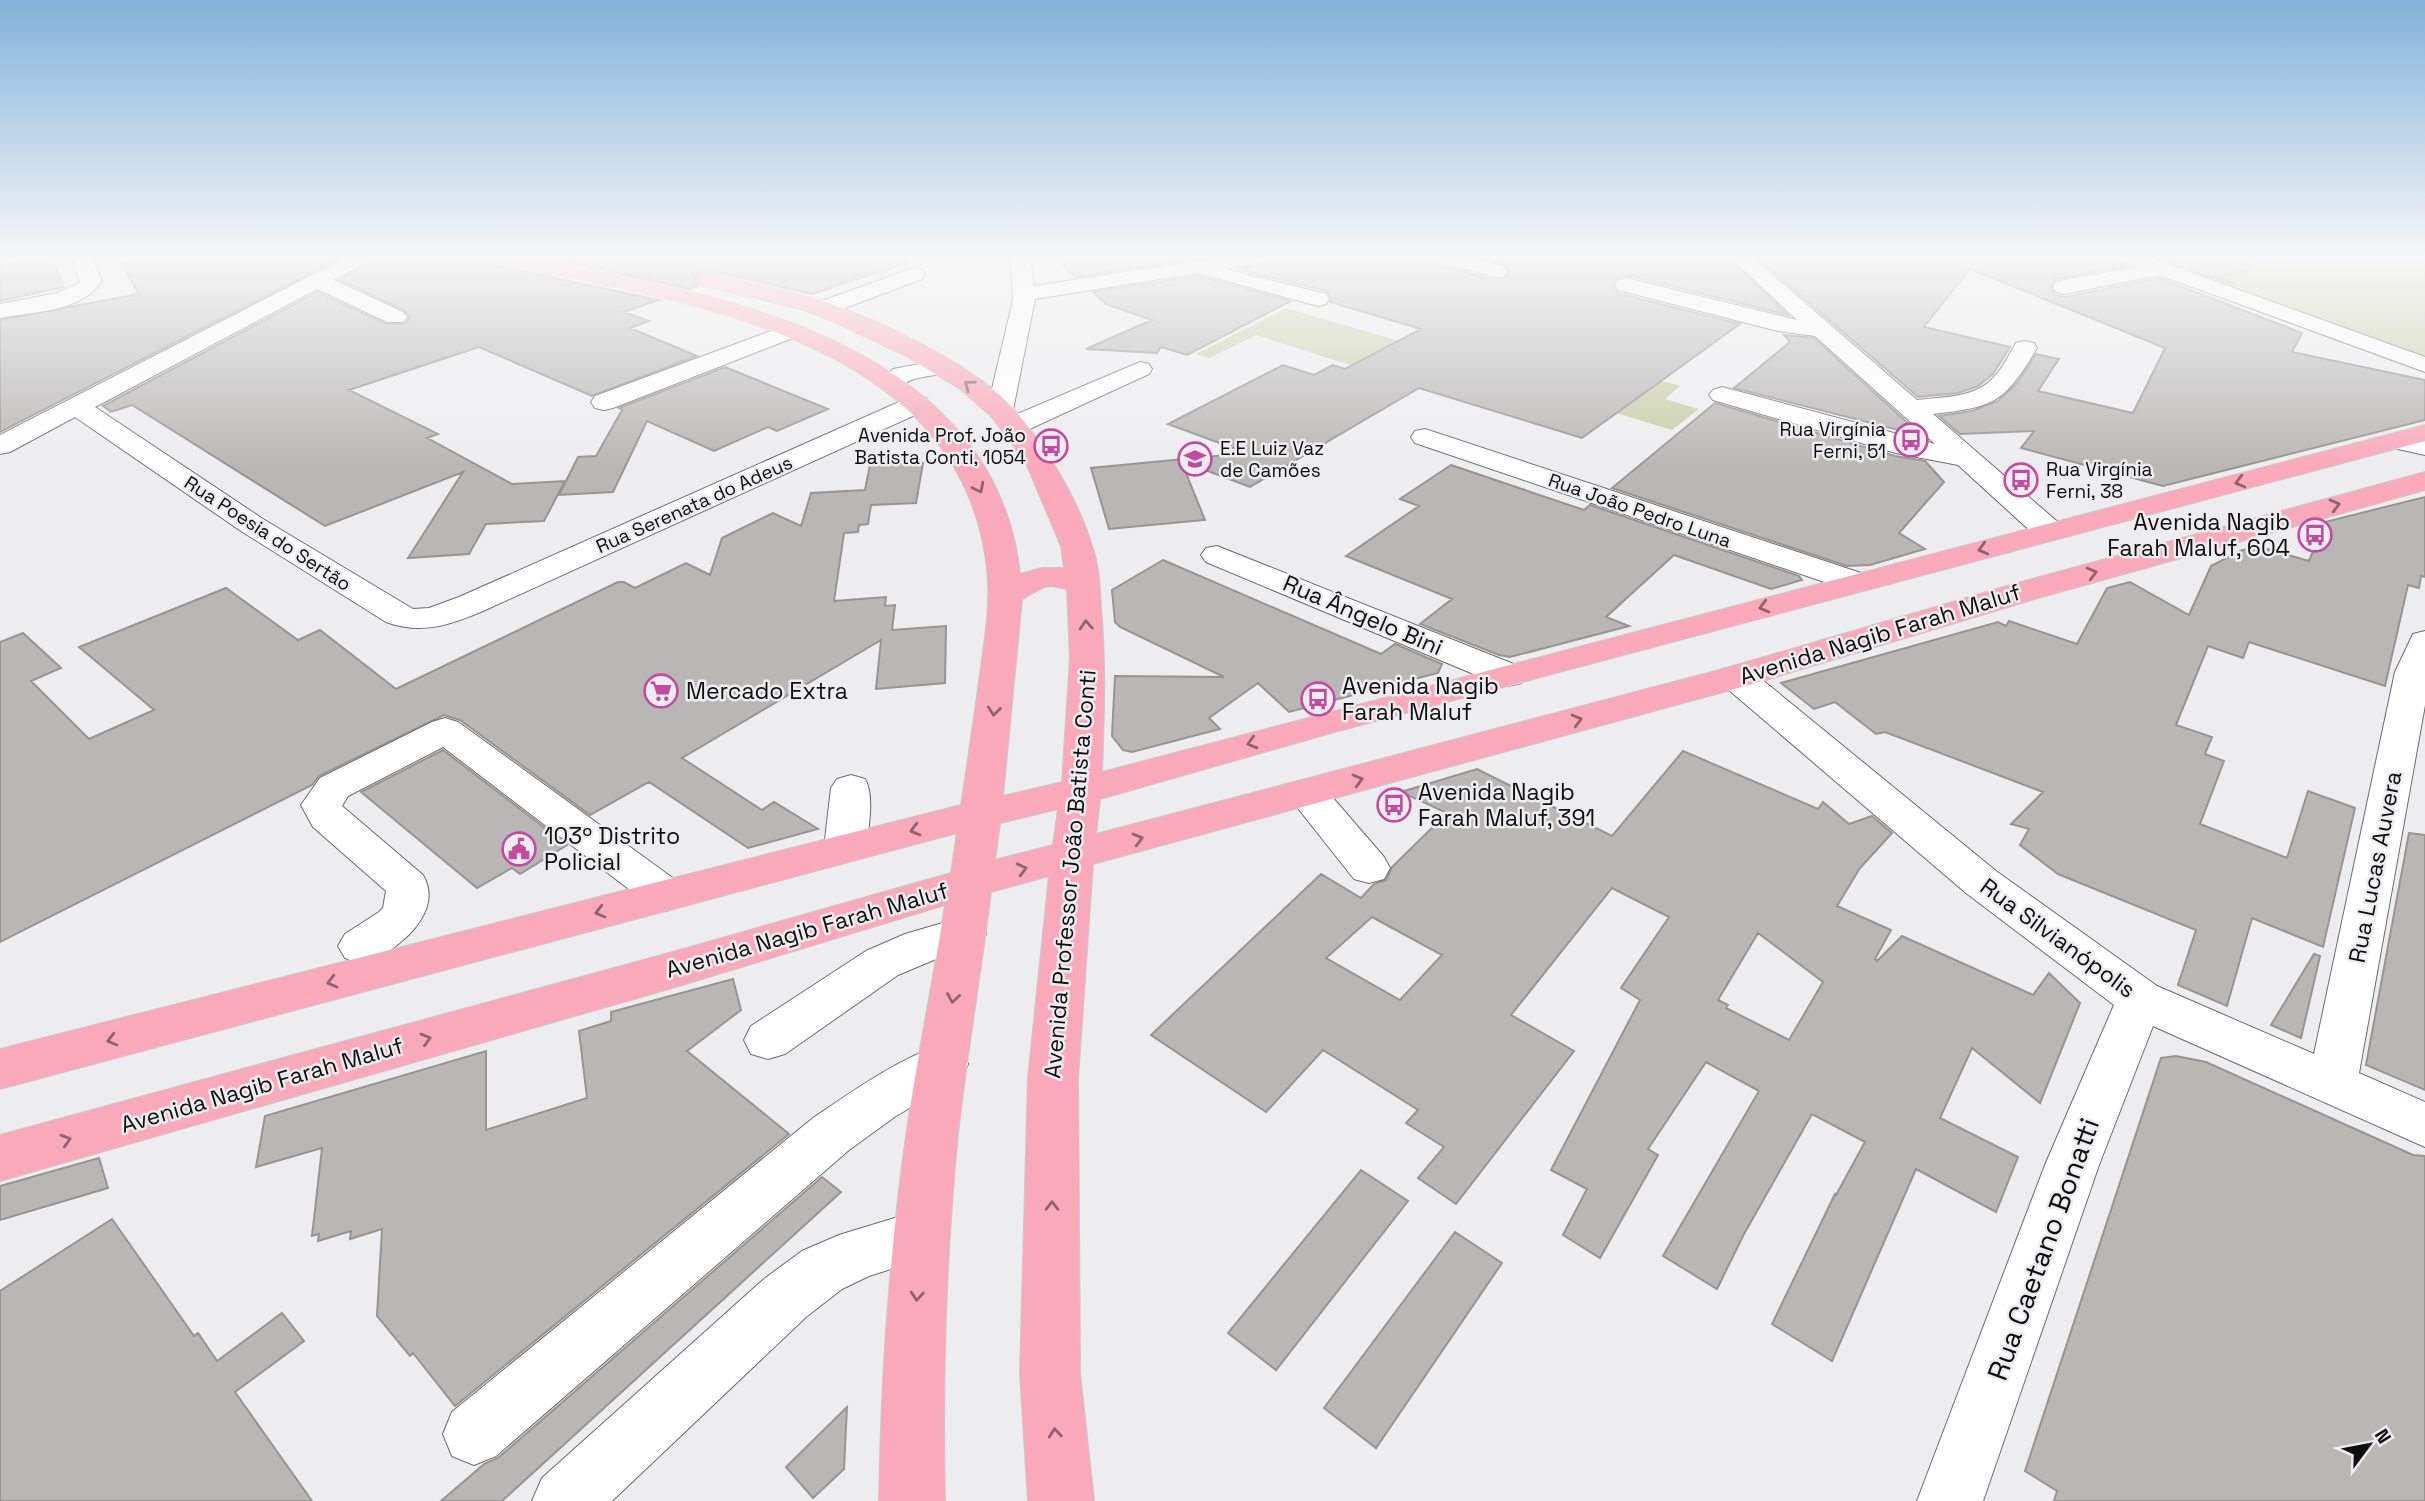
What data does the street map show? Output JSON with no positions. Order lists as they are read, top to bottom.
{
  "streets": {
    "main road": ["Avenida Nagib Farah Maluf", "Avenida Professor João Batista Conti"],
    "street": [
      "Rua Serenata do Adeus",
      "Rua João Pedro Luna",
      "Rua Poesia do Sertão",
      "Rua Ângelo Bini",
      "Rua Lucas Auvera",
      "Rua Silvianópolis",
      "Rua Caetano Bonatti"
    ]
  },
  "crossings": [
    ["Rua Serenata do Adeus", "Rua Poesia do Sertão"],
    ["Avenida Nagib Farah Maluf", "Avenida Professor João Batista Conti"],
    ["Avenida Nagib Farah Maluf", "Rua Silvianópolis"],
    ["Rua Lucas Auvera", "Rua Silvianópolis"],
    ["Rua Silvianópolis", "Rua Caetano Bonatti"]
  ],
  "places": {
    "bus stop": [
      "Rua Virgínia Ferni, 51",
      "Avenida Prof. João Batista Conti, 1054",
      "Rua Virgínia Ferni, 38",
      "Avenida Nagib Farah Maluf, 604",
      "Avenida Nagib Farah Maluf",
      "Avenida Nagib Farah Maluf, 391"
    ],
    "school or university": ["E.E Luiz Vaz de Camões"],
    "supermarket": ["Mercado Extra"],
    "public building": ["103º Distrito Policial"]
  },
  "north": "top right"
}
